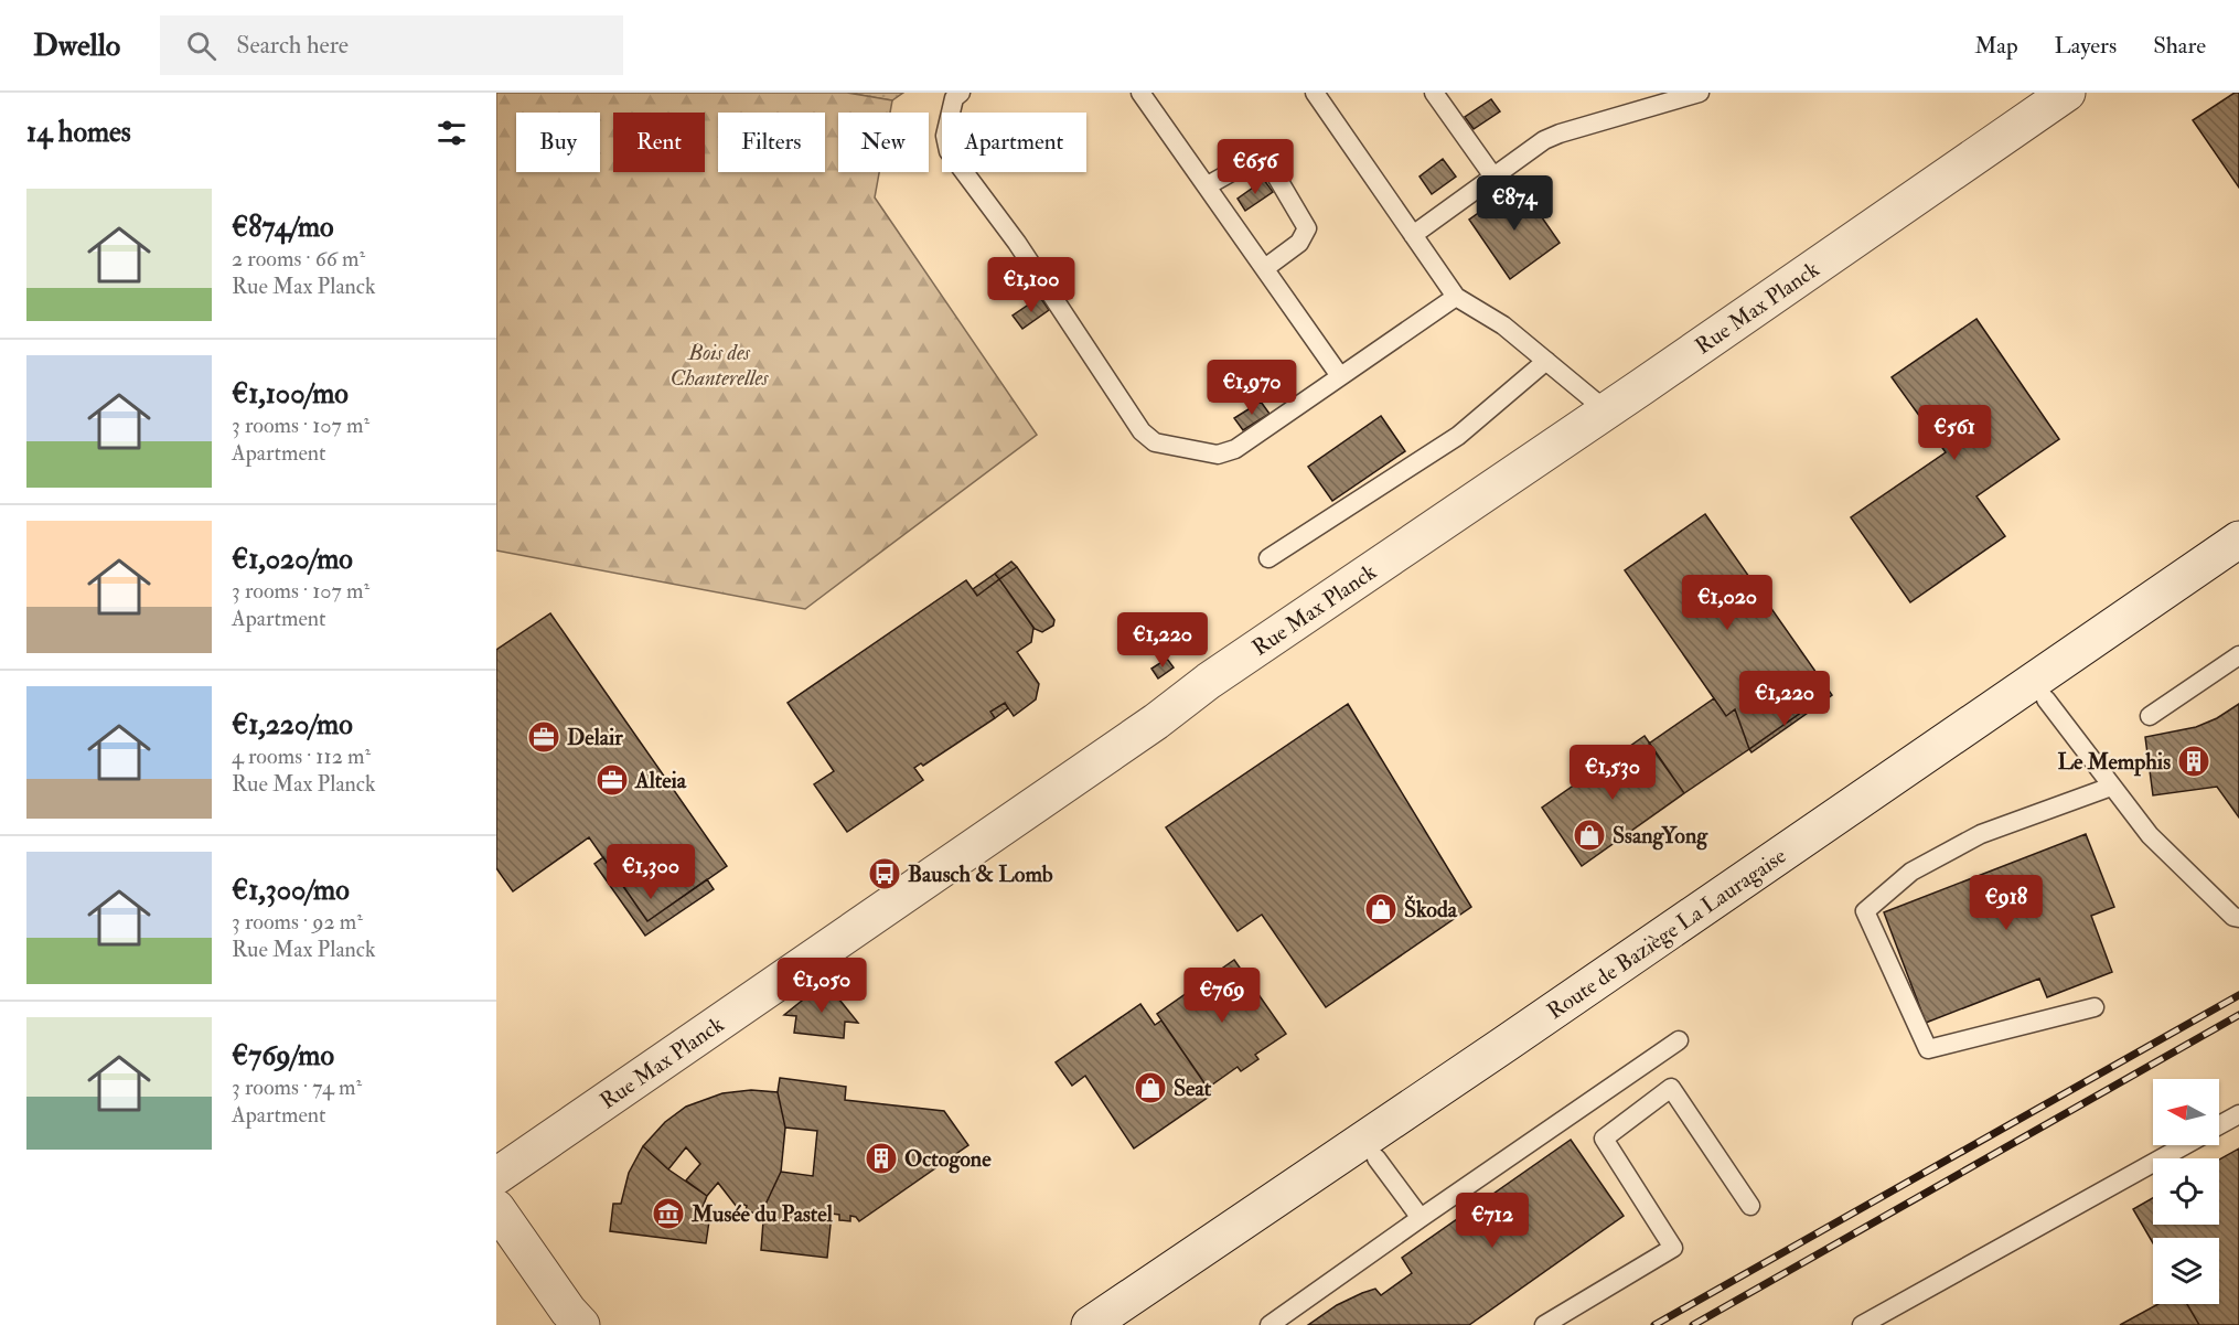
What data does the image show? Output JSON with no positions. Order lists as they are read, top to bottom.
{
  "streets": {
    "main road": ["Rue Max Planck", "Route de Baziège La Lauragaise"]
  },
  "parks": ["Bois des Chanterelles"],
  "places": {
    "office": ["Delair", "Alteia"],
    "building": ["Le Memphis", "Octogone"],
    "shop": ["SsangYong", "Škoda", "Seat"],
    "bus stop": ["Bausch & Lomb"],
    "museum": ["Musée du Pastel"]
  },
  "north": "left",
  "page": {
    "header": "Dwello",
    "search": "Search here",
    "nav": ["Map", "Layers", "Share"],
    "heading": "14 homes",
    "chip": [
      "Buy",
      "Rent",
      "Filters",
      "New",
      "Apartment"
    ],
    "price": [
      "€656",
      "€874",
      "€1,100",
      "€1,970",
      "€561",
      "€1,020",
      "€1,220",
      "€1,220",
      "€1,530",
      "€1,300",
      "€918",
      "€1,050",
      "€769",
      "€712"
    ],
    "list": [
      {
        "name": "€874/mo",
        "note": "2 rooms · 66 m² · Rue Max Planck"
      },
      {
        "name": "€1,100/mo",
        "note": "3 rooms · 107 m² · Apartment"
      },
      {
        "name": "€1,020/mo",
        "note": "3 rooms · 107 m² · Apartment"
      },
      {
        "name": "€1,220/mo",
        "note": "4 rooms · 112 m² · Rue Max Planck"
      },
      {
        "name": "€1,300/mo",
        "note": "3 rooms · 92 m² · Rue Max Planck"
      },
      {
        "name": "€769/mo",
        "note": "3 rooms · 74 m² · Apartment"
      }
    ]
  }
}
